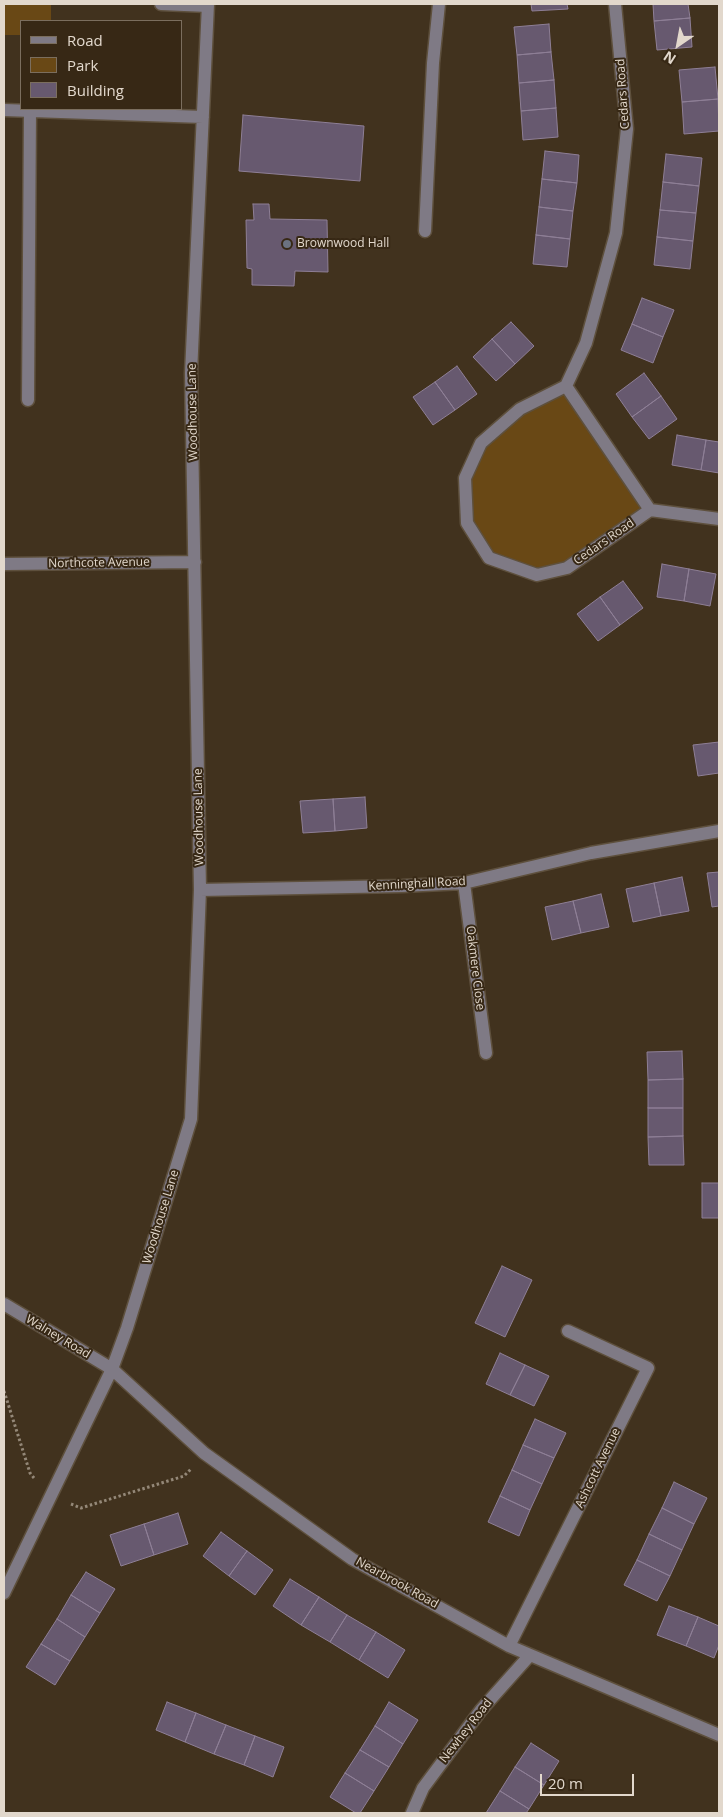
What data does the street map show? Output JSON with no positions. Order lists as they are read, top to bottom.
{
  "streets": {
    "street": [
      "Cedars Road",
      "Woodhouse Lane",
      "Northcote Avenue",
      "Kenninghall Road",
      "Oakmere Close",
      "Walney Road",
      "Ashcott Avenue",
      "Nearbrook Road",
      "Newhey Road"
    ]
  },
  "crossings": [
    ["Woodhouse Lane", "Northcote Avenue"],
    ["Woodhouse Lane", "Kenninghall Road"],
    ["Woodhouse Lane", "Walney Road"],
    ["Woodhouse Lane", "Nearbrook Road"],
    ["Kenninghall Road", "Oakmere Close"],
    ["Walney Road", "Nearbrook Road"],
    ["Ashcott Avenue", "Nearbrook Road"],
    ["Nearbrook Road", "Newhey Road"]
  ],
  "places": ["Brownwood Hall"],
  "legend": ["Road", "Park", "Building"],
  "scale_bar": "20 m",
  "north": "bottom left"
}
